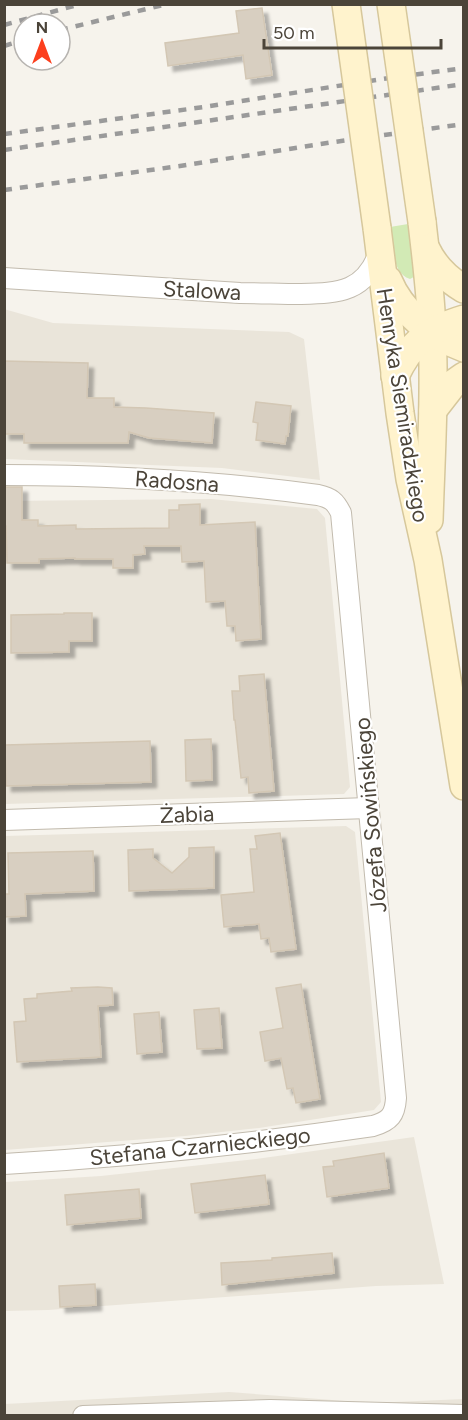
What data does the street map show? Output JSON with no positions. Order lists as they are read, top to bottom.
{
  "streets": {
    "main road": ["Henryka Siemiradzkiego"],
    "street": [
      "Stalowa",
      "Radosna",
      "Żabia",
      "Józefa Sowińskiego",
      "Stefana Czarnieckiego"
    ]
  },
  "crossings": [
    ["Stalowa", "Henryka Siemiradzkiego"],
    ["Radosna", "Józefa Sowińskiego"],
    ["Żabia", "Józefa Sowińskiego"],
    ["Józefa Sowińskiego", "Stefana Czarnieckiego"]
  ],
  "scale_bar": "50 m",
  "north": "top"
}
